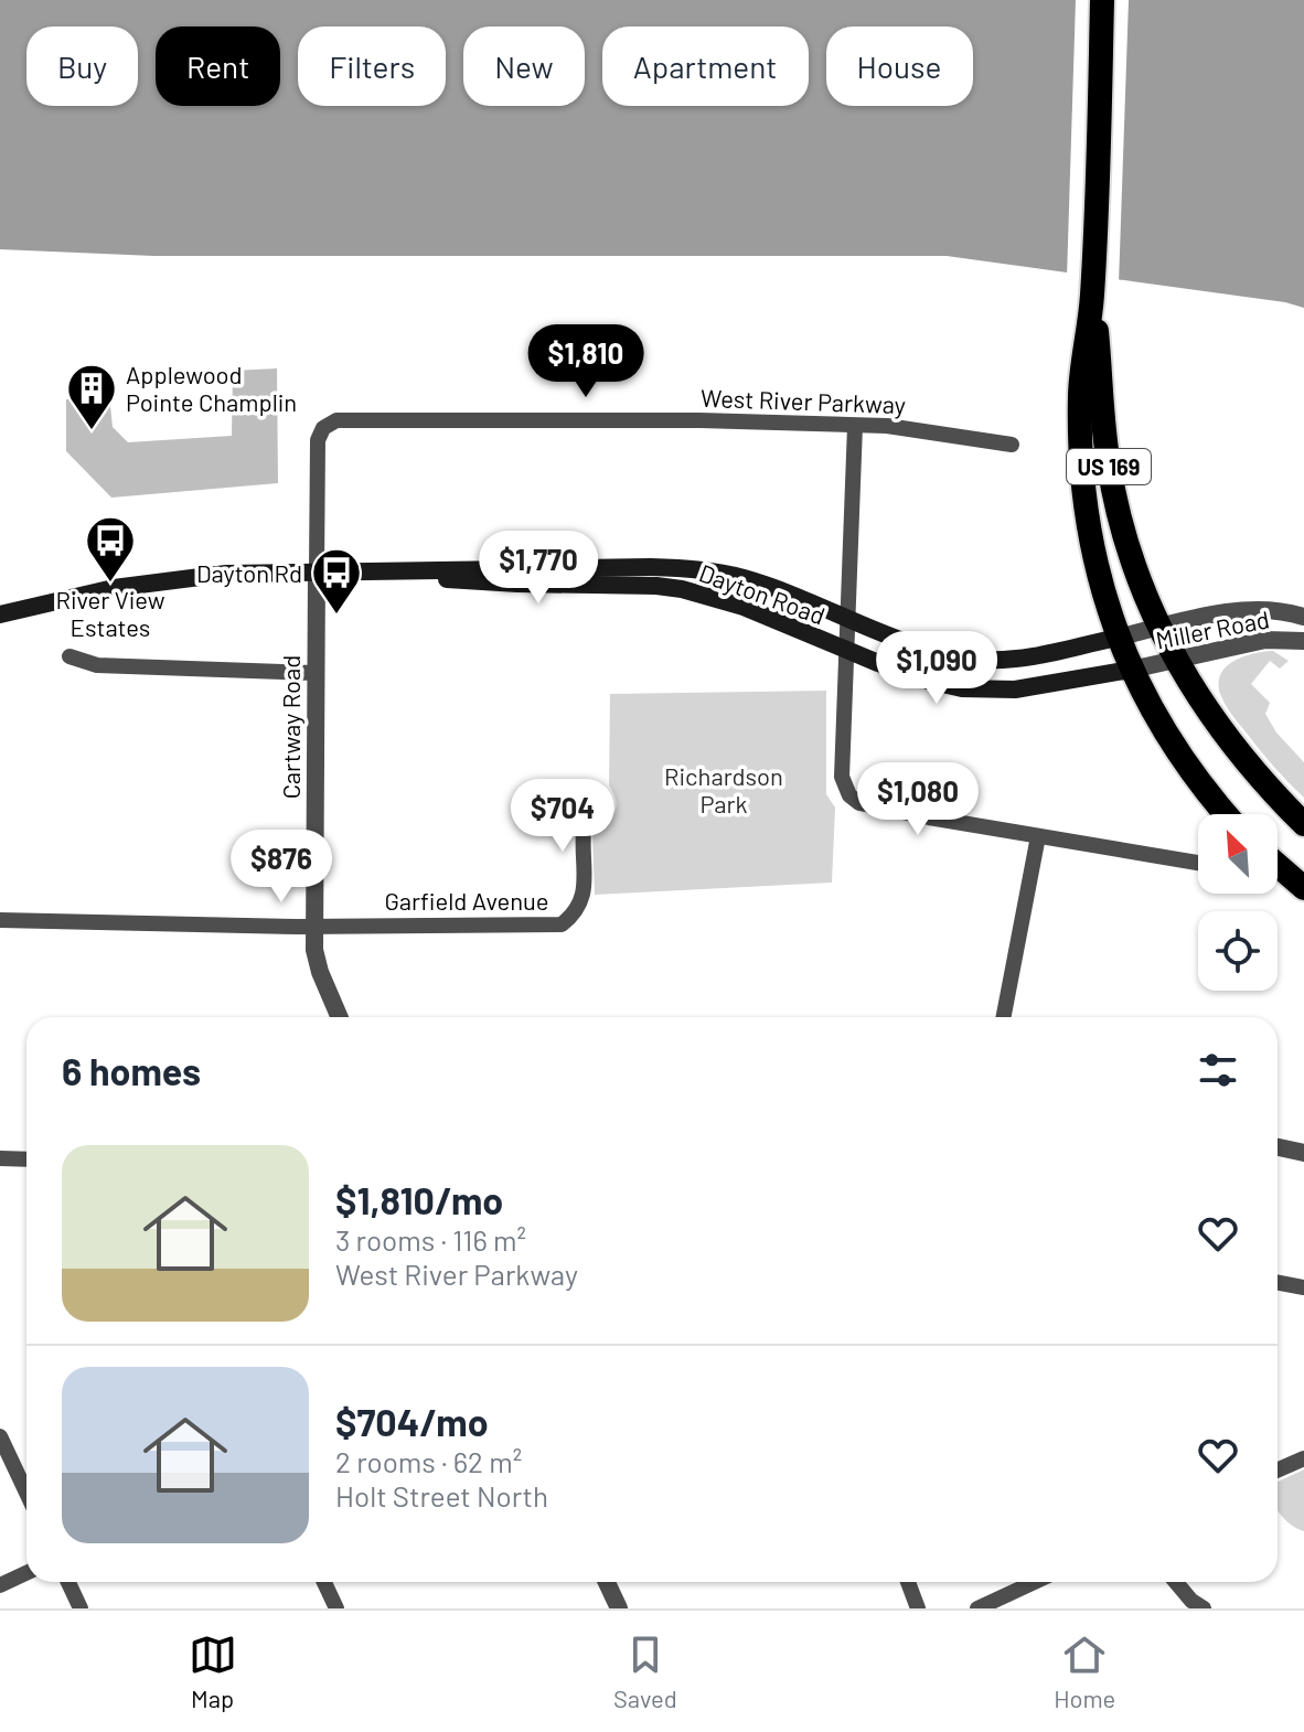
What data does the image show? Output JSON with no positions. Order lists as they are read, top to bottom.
{
  "streets": {
    "highway": ["US 169"],
    "main road": ["Dayton Road"],
    "street": [
      "West River Parkway",
      "Miller Road",
      "Cartway Road",
      "Garfield Avenue"
    ]
  },
  "crossings": [
    ["West River Parkway", "Cartway Road"],
    ["US 169", "Dayton Road"],
    ["US 169", "Miller Road"],
    ["Dayton Road", "Miller Road"],
    ["Dayton Road", "Cartway Road"],
    ["Cartway Road", "Garfield Avenue"]
  ],
  "parks": ["Richardson Park"],
  "places": {
    "building": ["Applewood Pointe Champlin"],
    "bus stop": ["River View Estates", "Dayton Rd"]
  },
  "north": "top left",
  "page": {
    "chip": [
      "Buy",
      "Rent",
      "Filters",
      "New",
      "Apartment",
      "House"
    ],
    "price": [
      "$1,810",
      "$1,770",
      "$1,090",
      "$1,080",
      "$704",
      "$876"
    ],
    "heading": "6 homes",
    "list": [
      {
        "name": "$1,810/mo",
        "note": "3 rooms · 116 m² · West River Parkway"
      },
      {
        "name": "$704/mo",
        "note": "2 rooms · 62 m² · Holt Street North"
      }
    ],
    "tabs": ["Map", "Saved", "Home"]
  }
}
